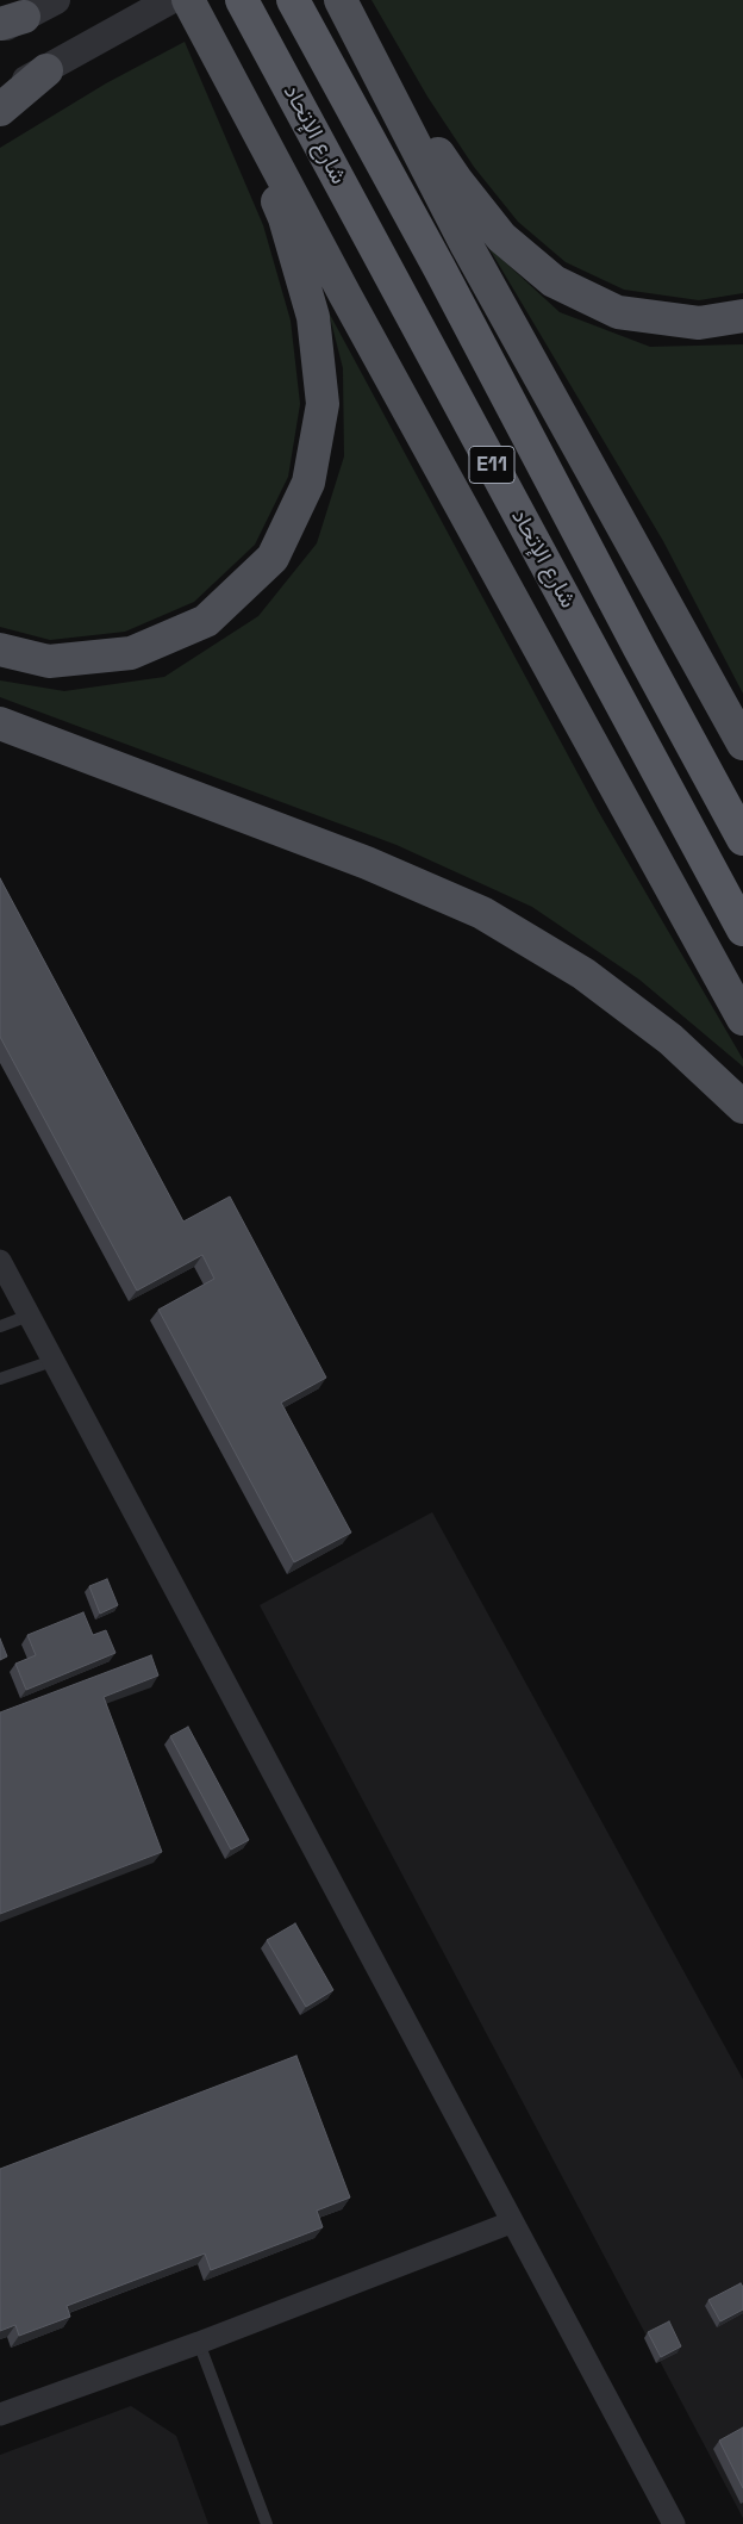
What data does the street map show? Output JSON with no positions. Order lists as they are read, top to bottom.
{
  "streets": {
    "highway": ["شارع الإتحاد", "E11"]
  }
}
